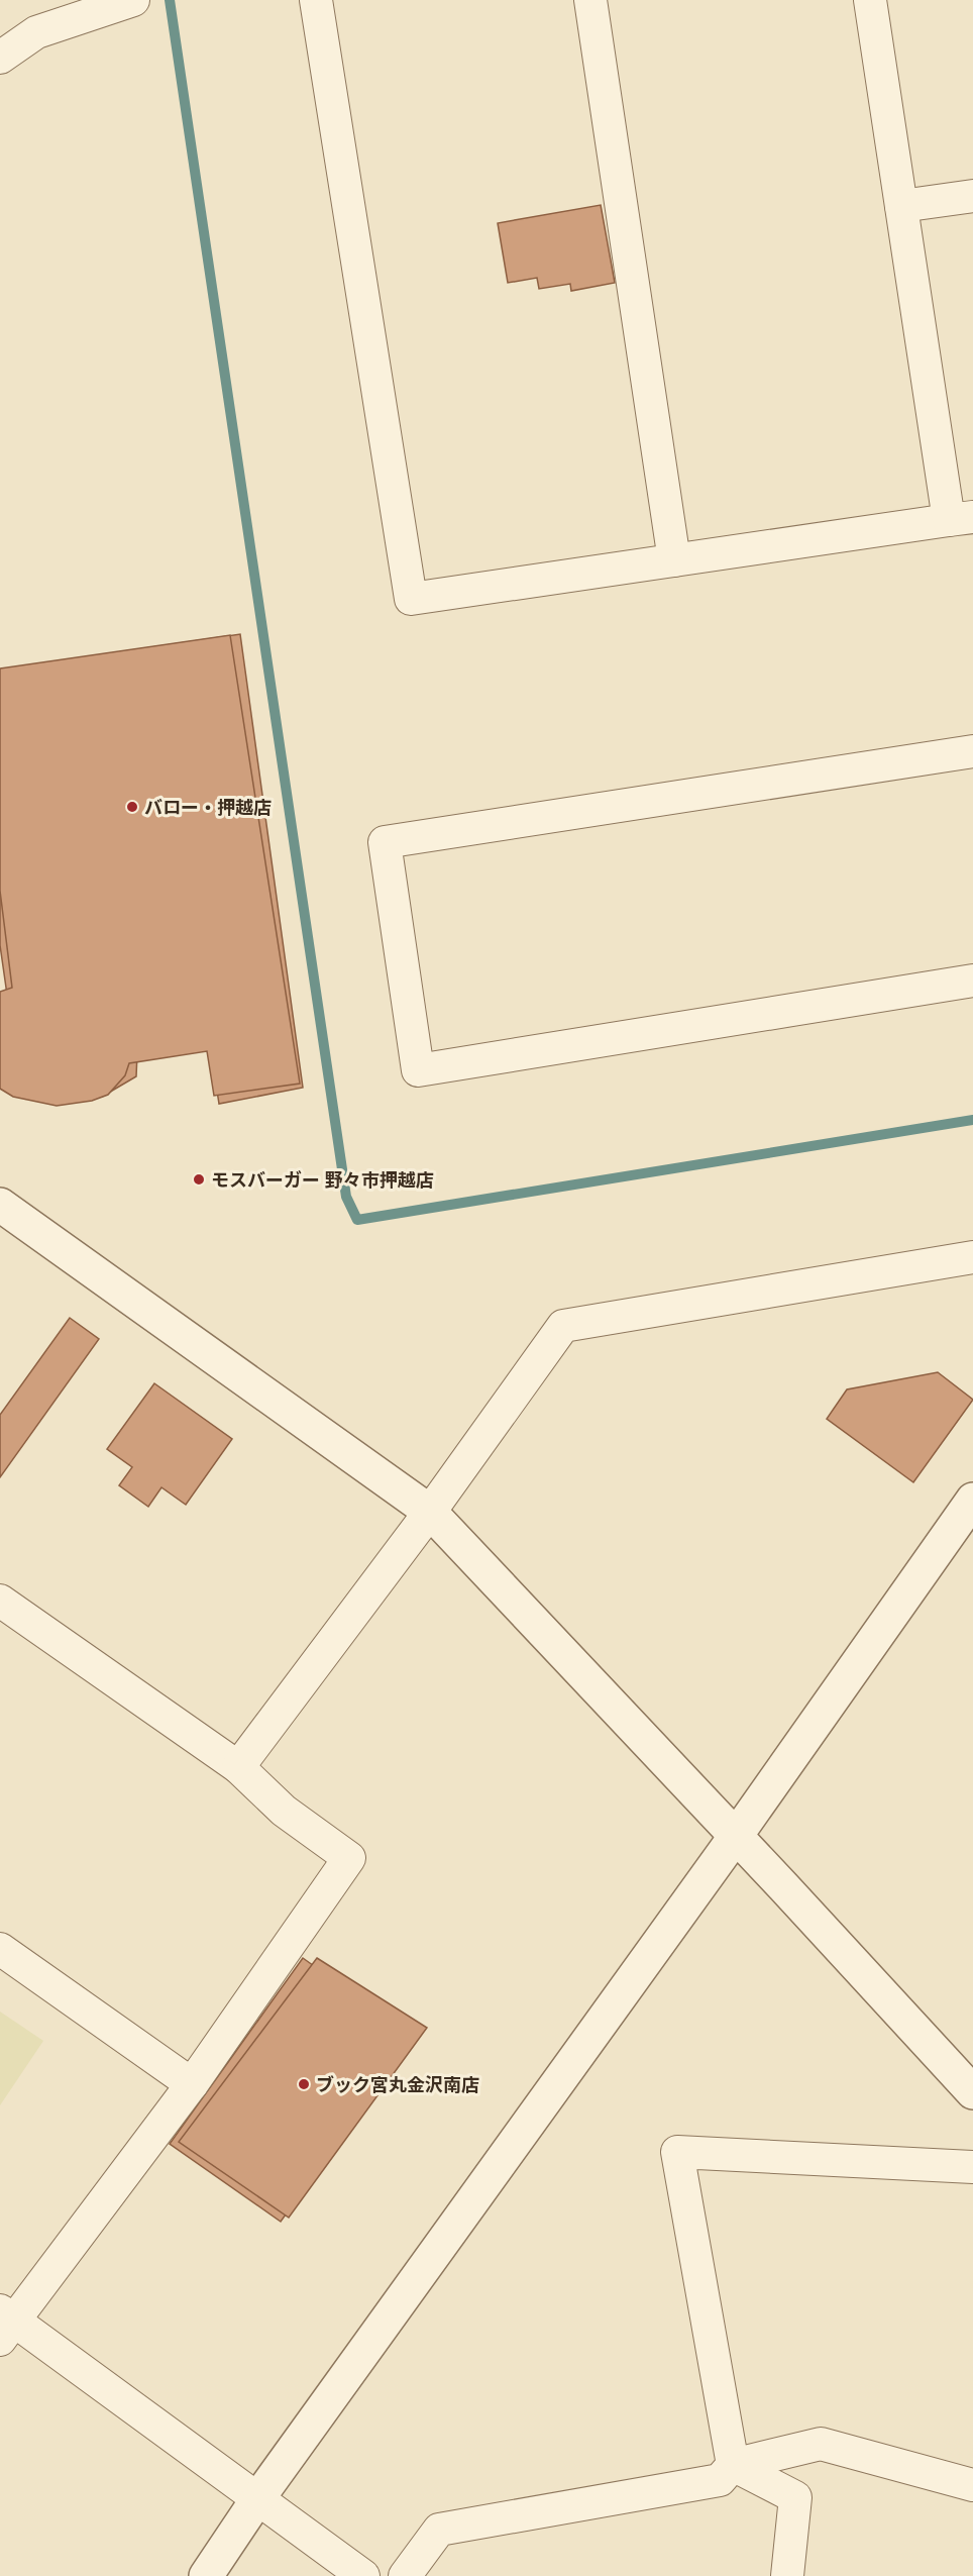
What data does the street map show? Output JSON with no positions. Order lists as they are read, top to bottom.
{
  "places": ["バロー・押越店", "モスバーガー 野々市押越店", "ブック宮丸金沢南店"]
}
